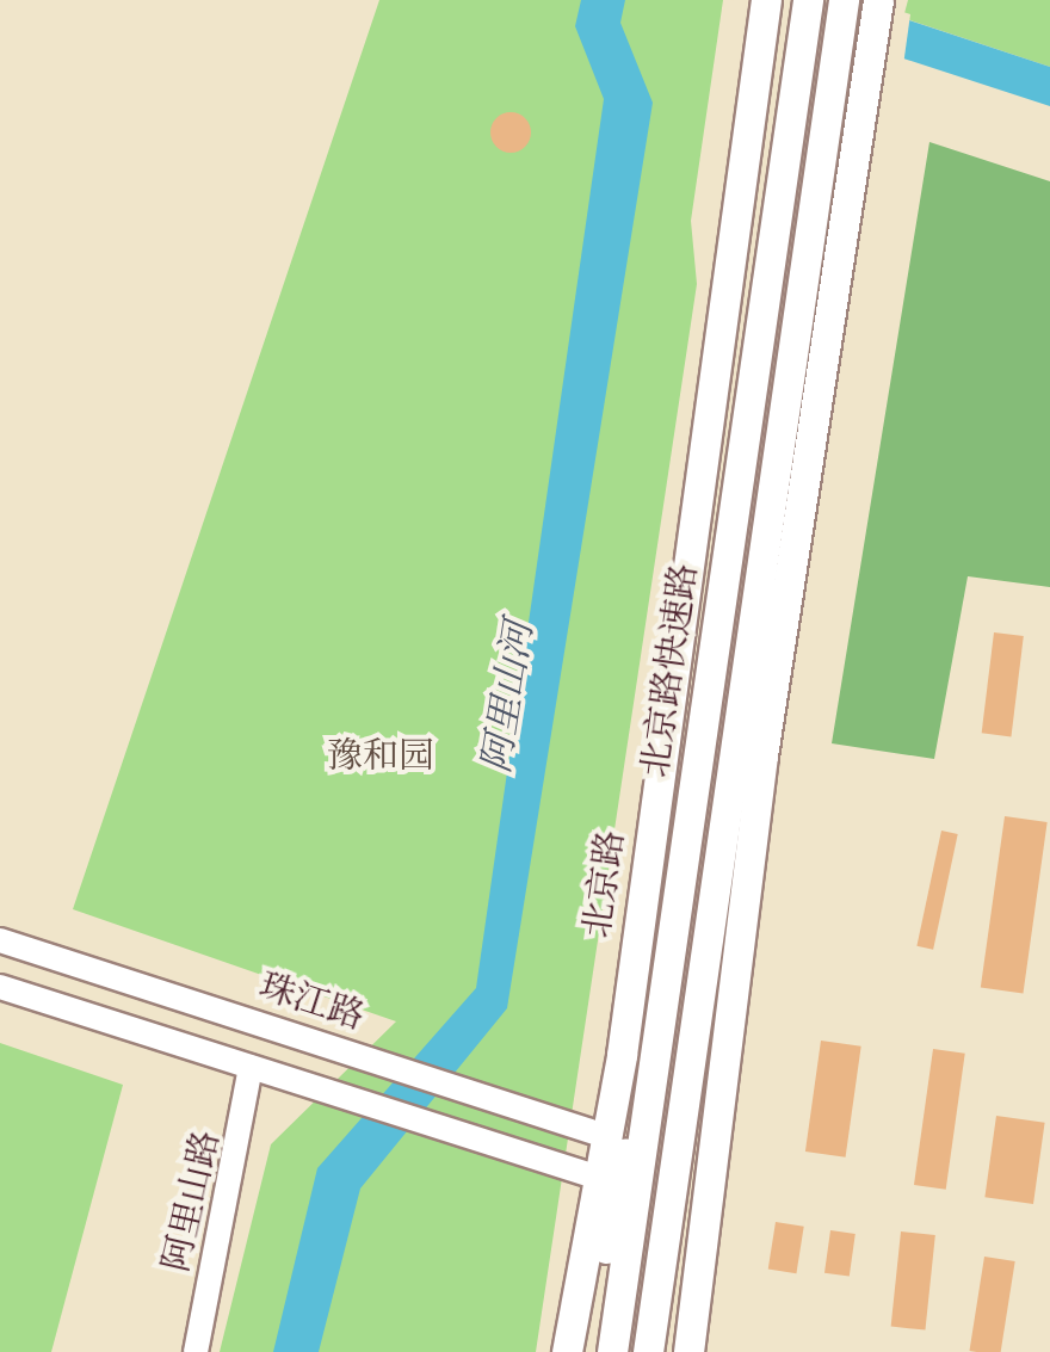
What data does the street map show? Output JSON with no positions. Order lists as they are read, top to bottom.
{
  "streets": {
    "main road": ["北京路快速路", "北京路"],
    "street": ["珠江路", "阿里山路"]
  },
  "crossings": [
    ["北京路", "珠江路"]
  ],
  "water": ["阿里山河"],
  "parks": ["豫和园"]
}
